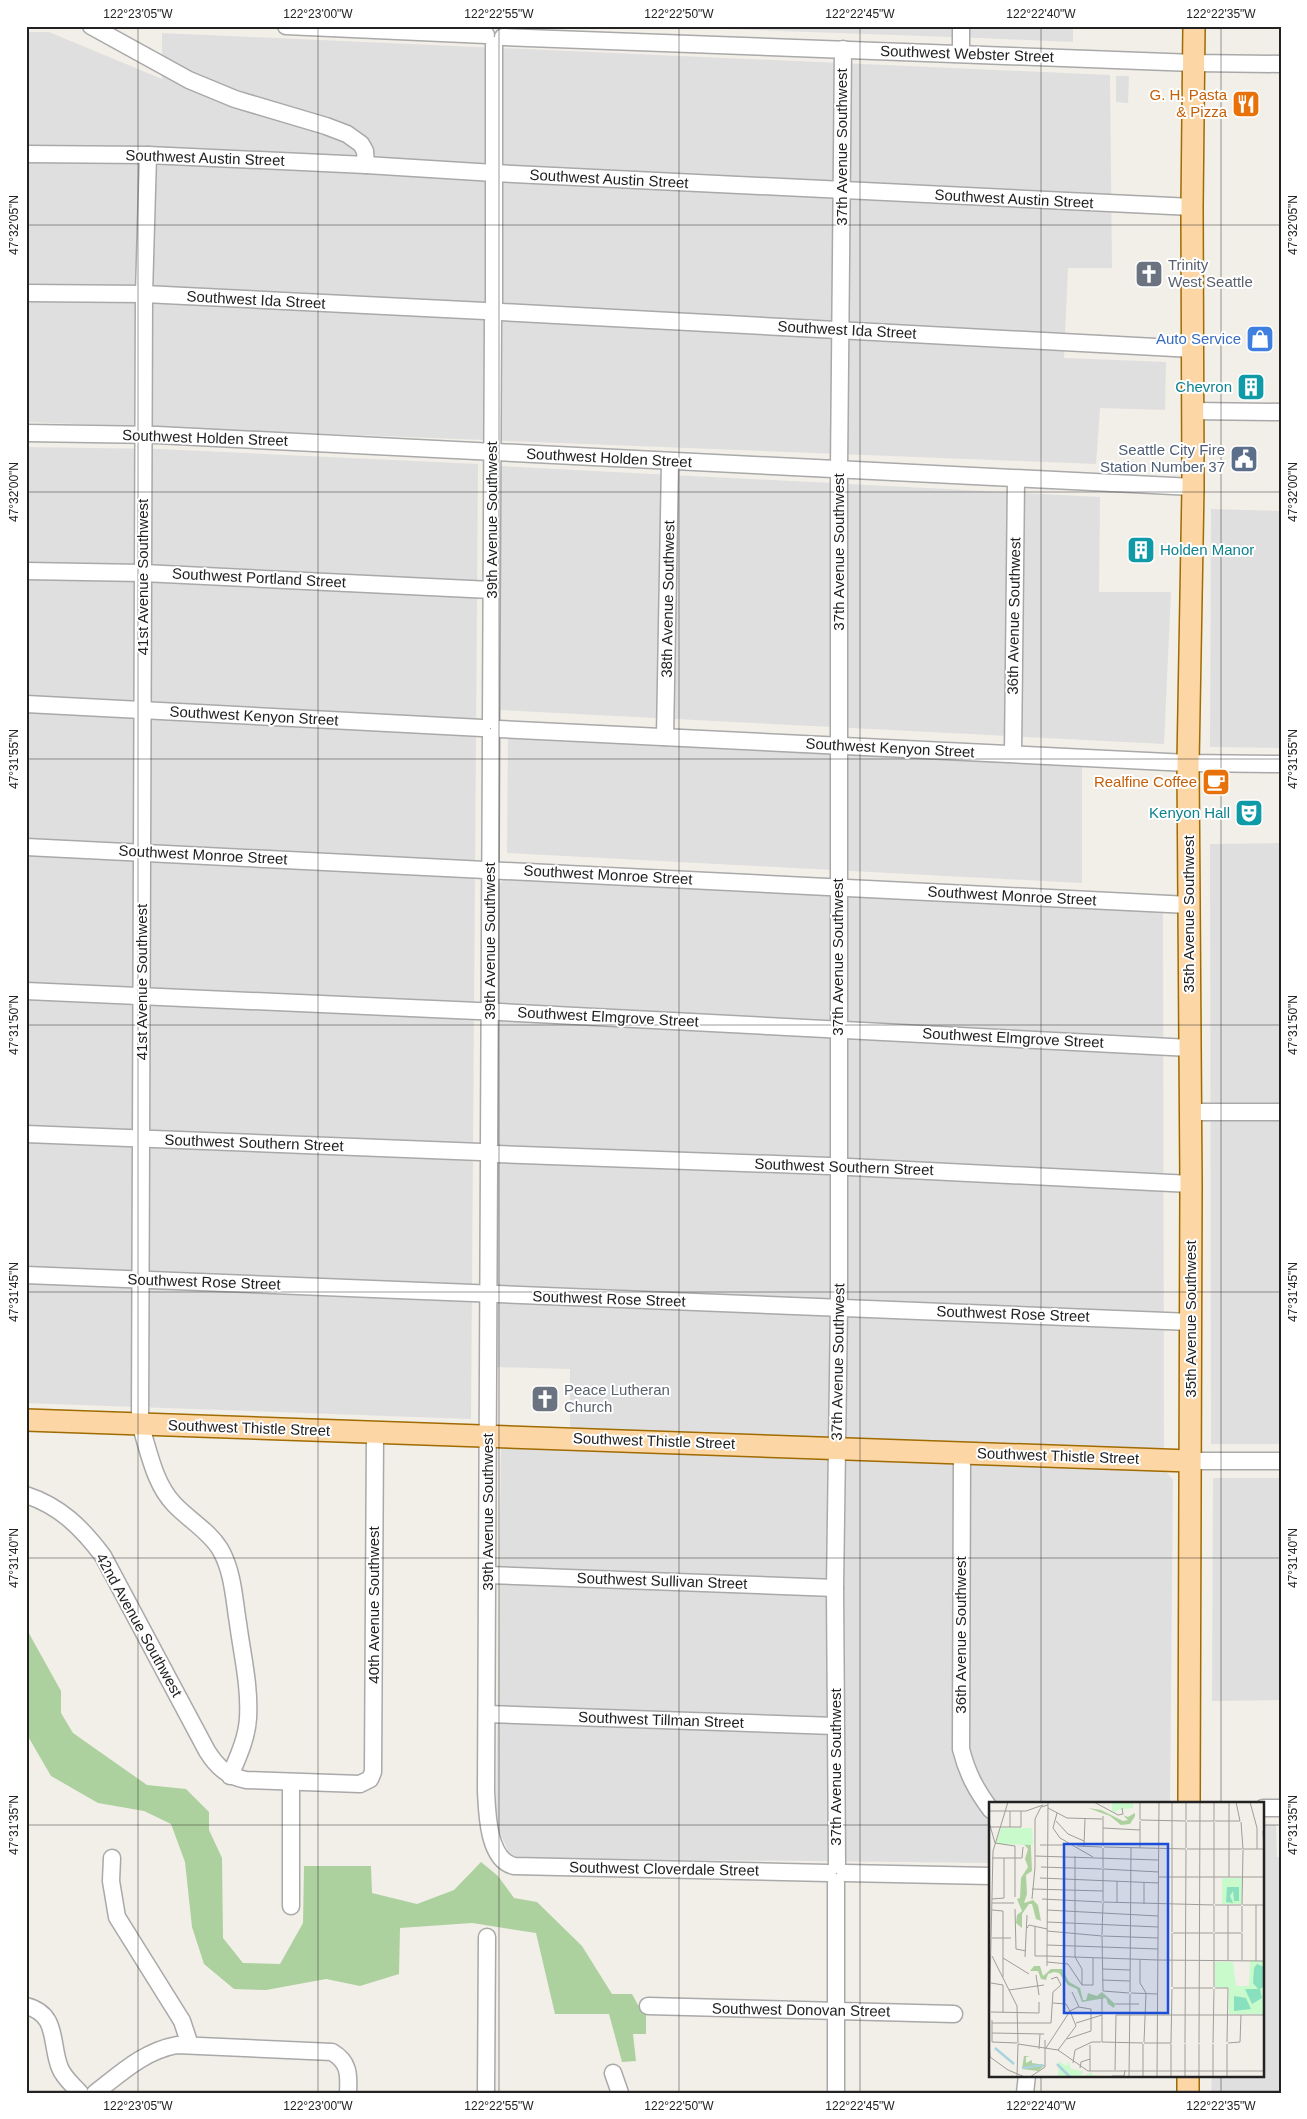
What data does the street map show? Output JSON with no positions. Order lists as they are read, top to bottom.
{
  "streets": {
    "main road": ["35th Avenue Southwest", "Southwest Thistle Street"],
    "street": [
      "Southwest Webster Street",
      "37th Avenue Southwest",
      "Southwest Austin Street",
      "Southwest Ida Street",
      "Southwest Holden Street",
      "39th Avenue Southwest",
      "41st Avenue Southwest",
      "Southwest Portland Street",
      "38th Avenue Southwest",
      "36th Avenue Southwest",
      "Southwest Kenyon Street",
      "Southwest Monroe Street",
      "Southwest Elmgrove Street",
      "Southwest Southern Street",
      "Southwest Rose Street",
      "Southwest Sullivan Street",
      "40th Avenue Southwest",
      "42nd Avenue Southwest",
      "Southwest Tillman Street",
      "Southwest Cloverdale Street",
      "Southwest Donovan Street"
    ]
  },
  "crossings": [
    ["Southwest Webster Street", "37th Avenue Southwest"],
    ["Southwest Webster Street", "39th Avenue Southwest"],
    ["Southwest Webster Street", "35th Avenue Southwest"],
    ["37th Avenue Southwest", "Southwest Austin Street"],
    ["37th Avenue Southwest", "Southwest Ida Street"],
    ["37th Avenue Southwest", "Southwest Holden Street"],
    ["37th Avenue Southwest", "Southwest Kenyon Street"],
    ["37th Avenue Southwest", "Southwest Monroe Street"],
    ["37th Avenue Southwest", "Southwest Elmgrove Street"],
    ["37th Avenue Southwest", "Southwest Southern Street"],
    ["37th Avenue Southwest", "Southwest Rose Street"],
    ["37th Avenue Southwest", "Southwest Thistle Street"],
    ["37th Avenue Southwest", "Southwest Sullivan Street"],
    ["37th Avenue Southwest", "Southwest Tillman Street"],
    ["37th Avenue Southwest", "Southwest Cloverdale Street"],
    ["37th Avenue Southwest", "Southwest Donovan Street"],
    ["Southwest Austin Street", "39th Avenue Southwest"],
    ["Southwest Austin Street", "41st Avenue Southwest"],
    ["Southwest Austin Street", "35th Avenue Southwest"],
    ["Southwest Ida Street", "39th Avenue Southwest"],
    ["Southwest Ida Street", "41st Avenue Southwest"],
    ["Southwest Ida Street", "35th Avenue Southwest"],
    ["Southwest Holden Street", "39th Avenue Southwest"],
    ["Southwest Holden Street", "41st Avenue Southwest"],
    ["Southwest Holden Street", "38th Avenue Southwest"],
    ["Southwest Holden Street", "36th Avenue Southwest"],
    ["Southwest Holden Street", "35th Avenue Southwest"],
    ["39th Avenue Southwest", "Southwest Portland Street"],
    ["39th Avenue Southwest", "Southwest Kenyon Street"],
    ["39th Avenue Southwest", "Southwest Monroe Street"],
    ["39th Avenue Southwest", "Southwest Elmgrove Street"],
    ["39th Avenue Southwest", "Southwest Southern Street"],
    ["39th Avenue Southwest", "Southwest Rose Street"],
    ["39th Avenue Southwest", "Southwest Thistle Street"],
    ["39th Avenue Southwest", "Southwest Sullivan Street"],
    ["39th Avenue Southwest", "Southwest Tillman Street"],
    ["39th Avenue Southwest", "Southwest Cloverdale Street"],
    ["41st Avenue Southwest", "Southwest Portland Street"],
    ["41st Avenue Southwest", "Southwest Kenyon Street"],
    ["41st Avenue Southwest", "Southwest Monroe Street"],
    ["41st Avenue Southwest", "Southwest Elmgrove Street"],
    ["41st Avenue Southwest", "Southwest Southern Street"],
    ["41st Avenue Southwest", "Southwest Rose Street"],
    ["41st Avenue Southwest", "Southwest Thistle Street"],
    ["41st Avenue Southwest", "42nd Avenue Southwest"],
    ["38th Avenue Southwest", "Southwest Kenyon Street"],
    ["36th Avenue Southwest", "Southwest Kenyon Street"],
    ["36th Avenue Southwest", "Southwest Thistle Street"],
    ["Southwest Kenyon Street", "35th Avenue Southwest"],
    ["Southwest Monroe Street", "35th Avenue Southwest"],
    ["35th Avenue Southwest", "Southwest Elmgrove Street"],
    ["35th Avenue Southwest", "Southwest Southern Street"],
    ["35th Avenue Southwest", "Southwest Rose Street"],
    ["35th Avenue Southwest", "Southwest Thistle Street"],
    ["Southwest Thistle Street", "40th Avenue Southwest"]
  ],
  "places": {
    "restaurant": ["G. H. Pasta & Pizza"],
    "church": ["Trinity West Seattle", "Peace Lutheran Church"],
    "shop": ["Auto Service"],
    "building": ["Chevron", "Holden Manor"],
    "public building": ["Seattle City Fire Station Number 37"],
    "cafe": ["Realfine Coffee"],
    "theatre": ["Kenyon Hall"]
  },
  "coordinates": [
    "122°23'05\"W",
    "122°23'00\"W",
    "122°22'55\"W",
    "122°22'50\"W",
    "122°22'45\"W",
    "122°22'40\"W",
    "122°22'35\"W",
    "47°32'05\"N",
    "47°32'00\"N",
    "47°31'55\"N",
    "47°31'50\"N",
    "47°31'45\"N",
    "47°31'40\"N",
    "47°31'35\"N"
  ]
}
